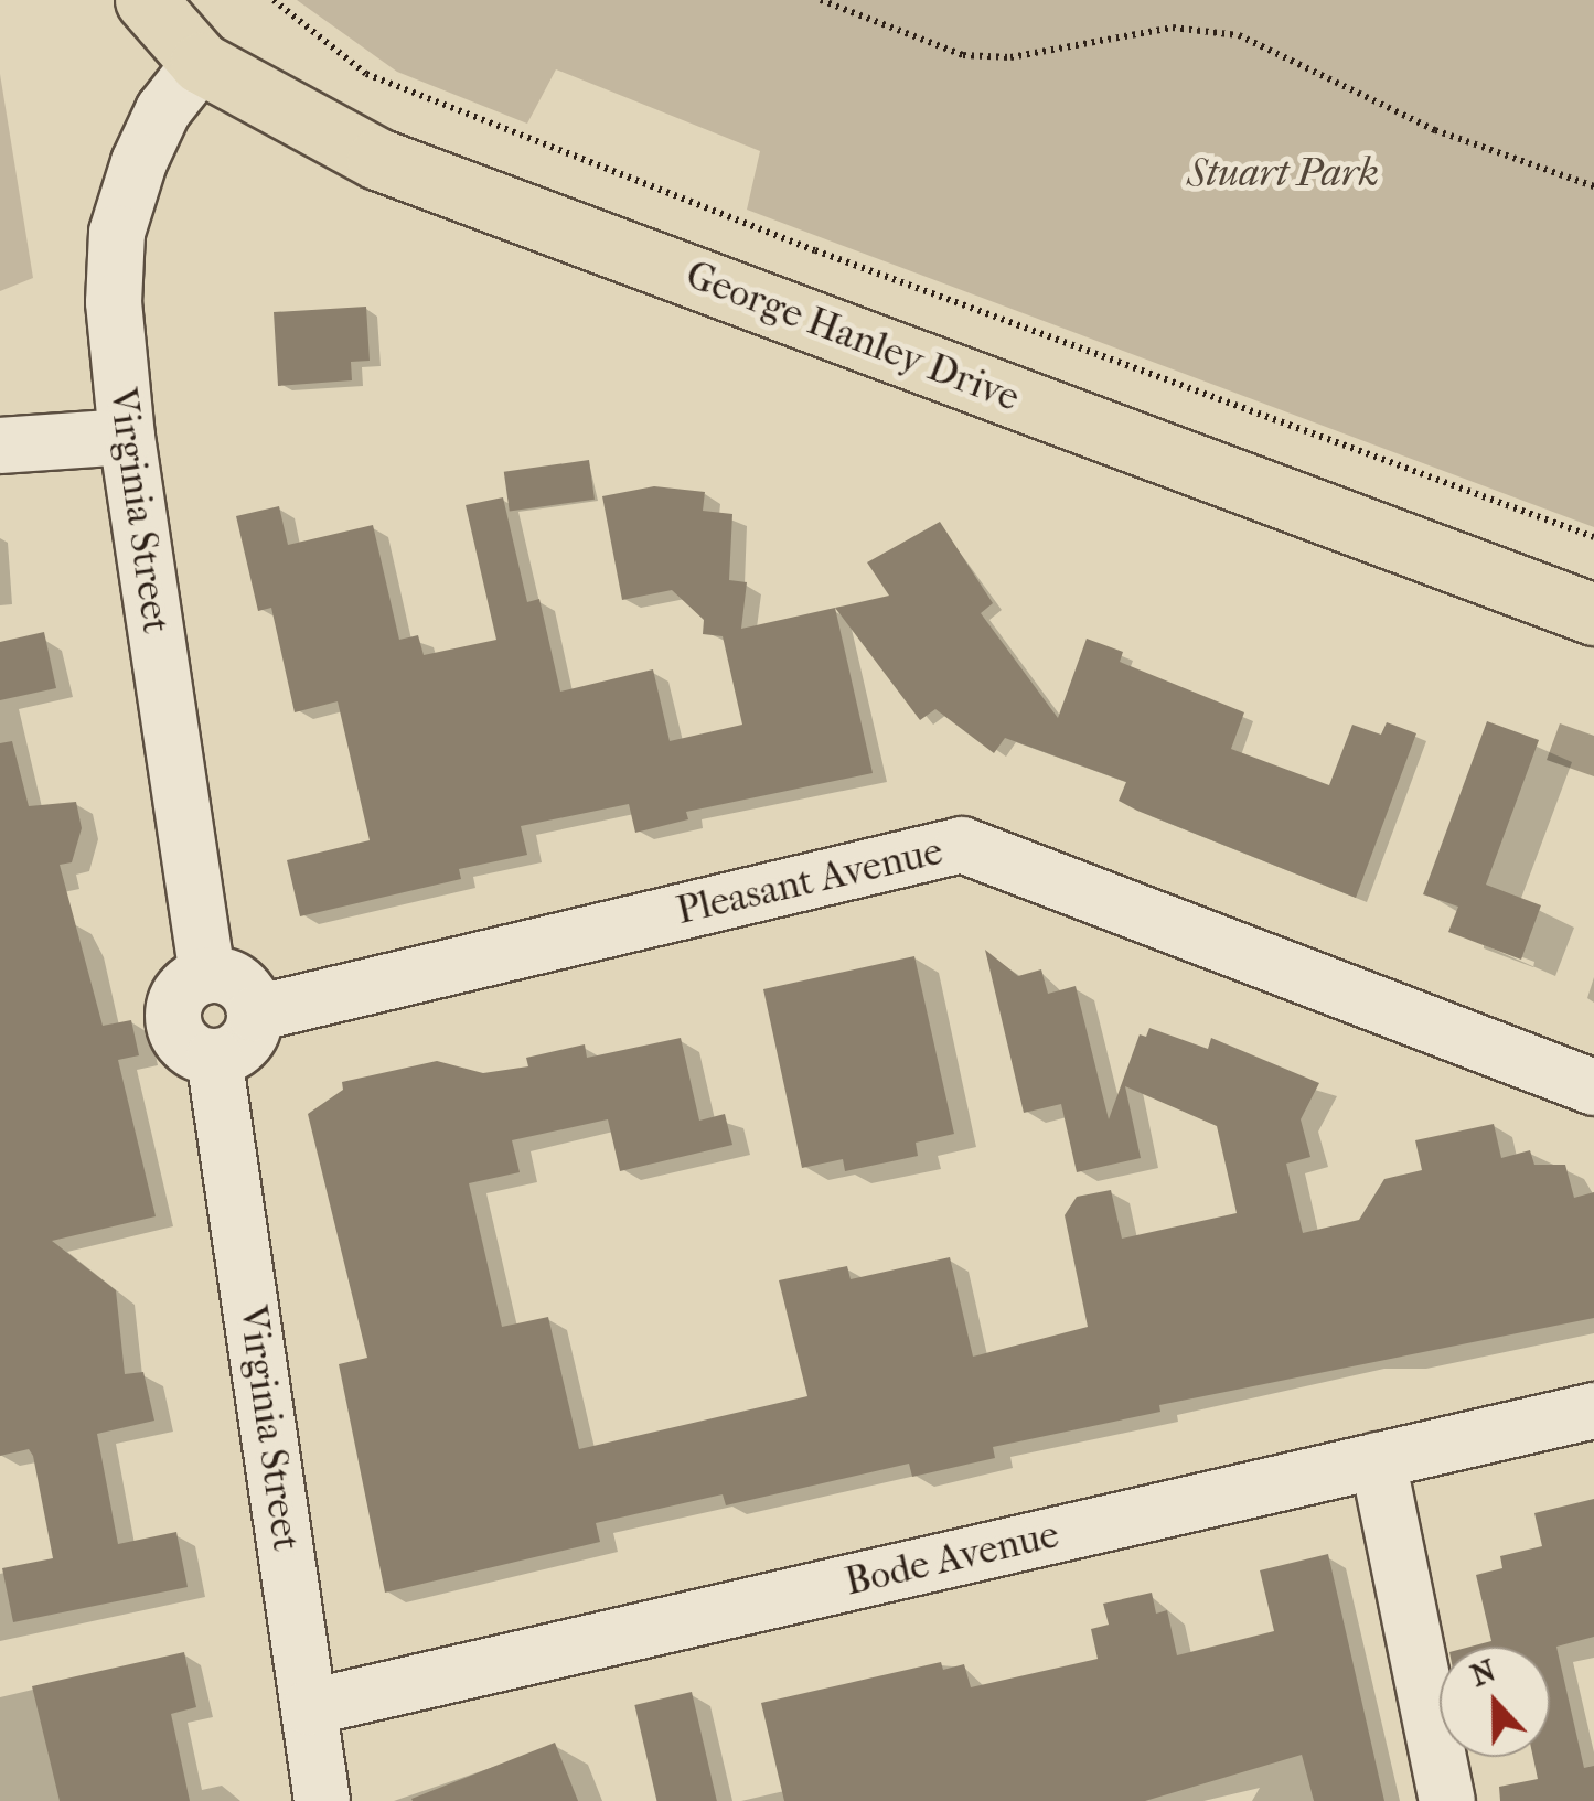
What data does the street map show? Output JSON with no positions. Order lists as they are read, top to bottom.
{
  "streets": {
    "main road": ["George Hanley Drive"],
    "street": ["Virginia Street", "Pleasant Avenue", "Bode Avenue"]
  },
  "crossings": [
    ["George Hanley Drive", "Virginia Street"],
    ["Virginia Street", "Pleasant Avenue"],
    ["Virginia Street", "Bode Avenue"]
  ],
  "parks": ["Stuart Park"],
  "north": "top"
}
